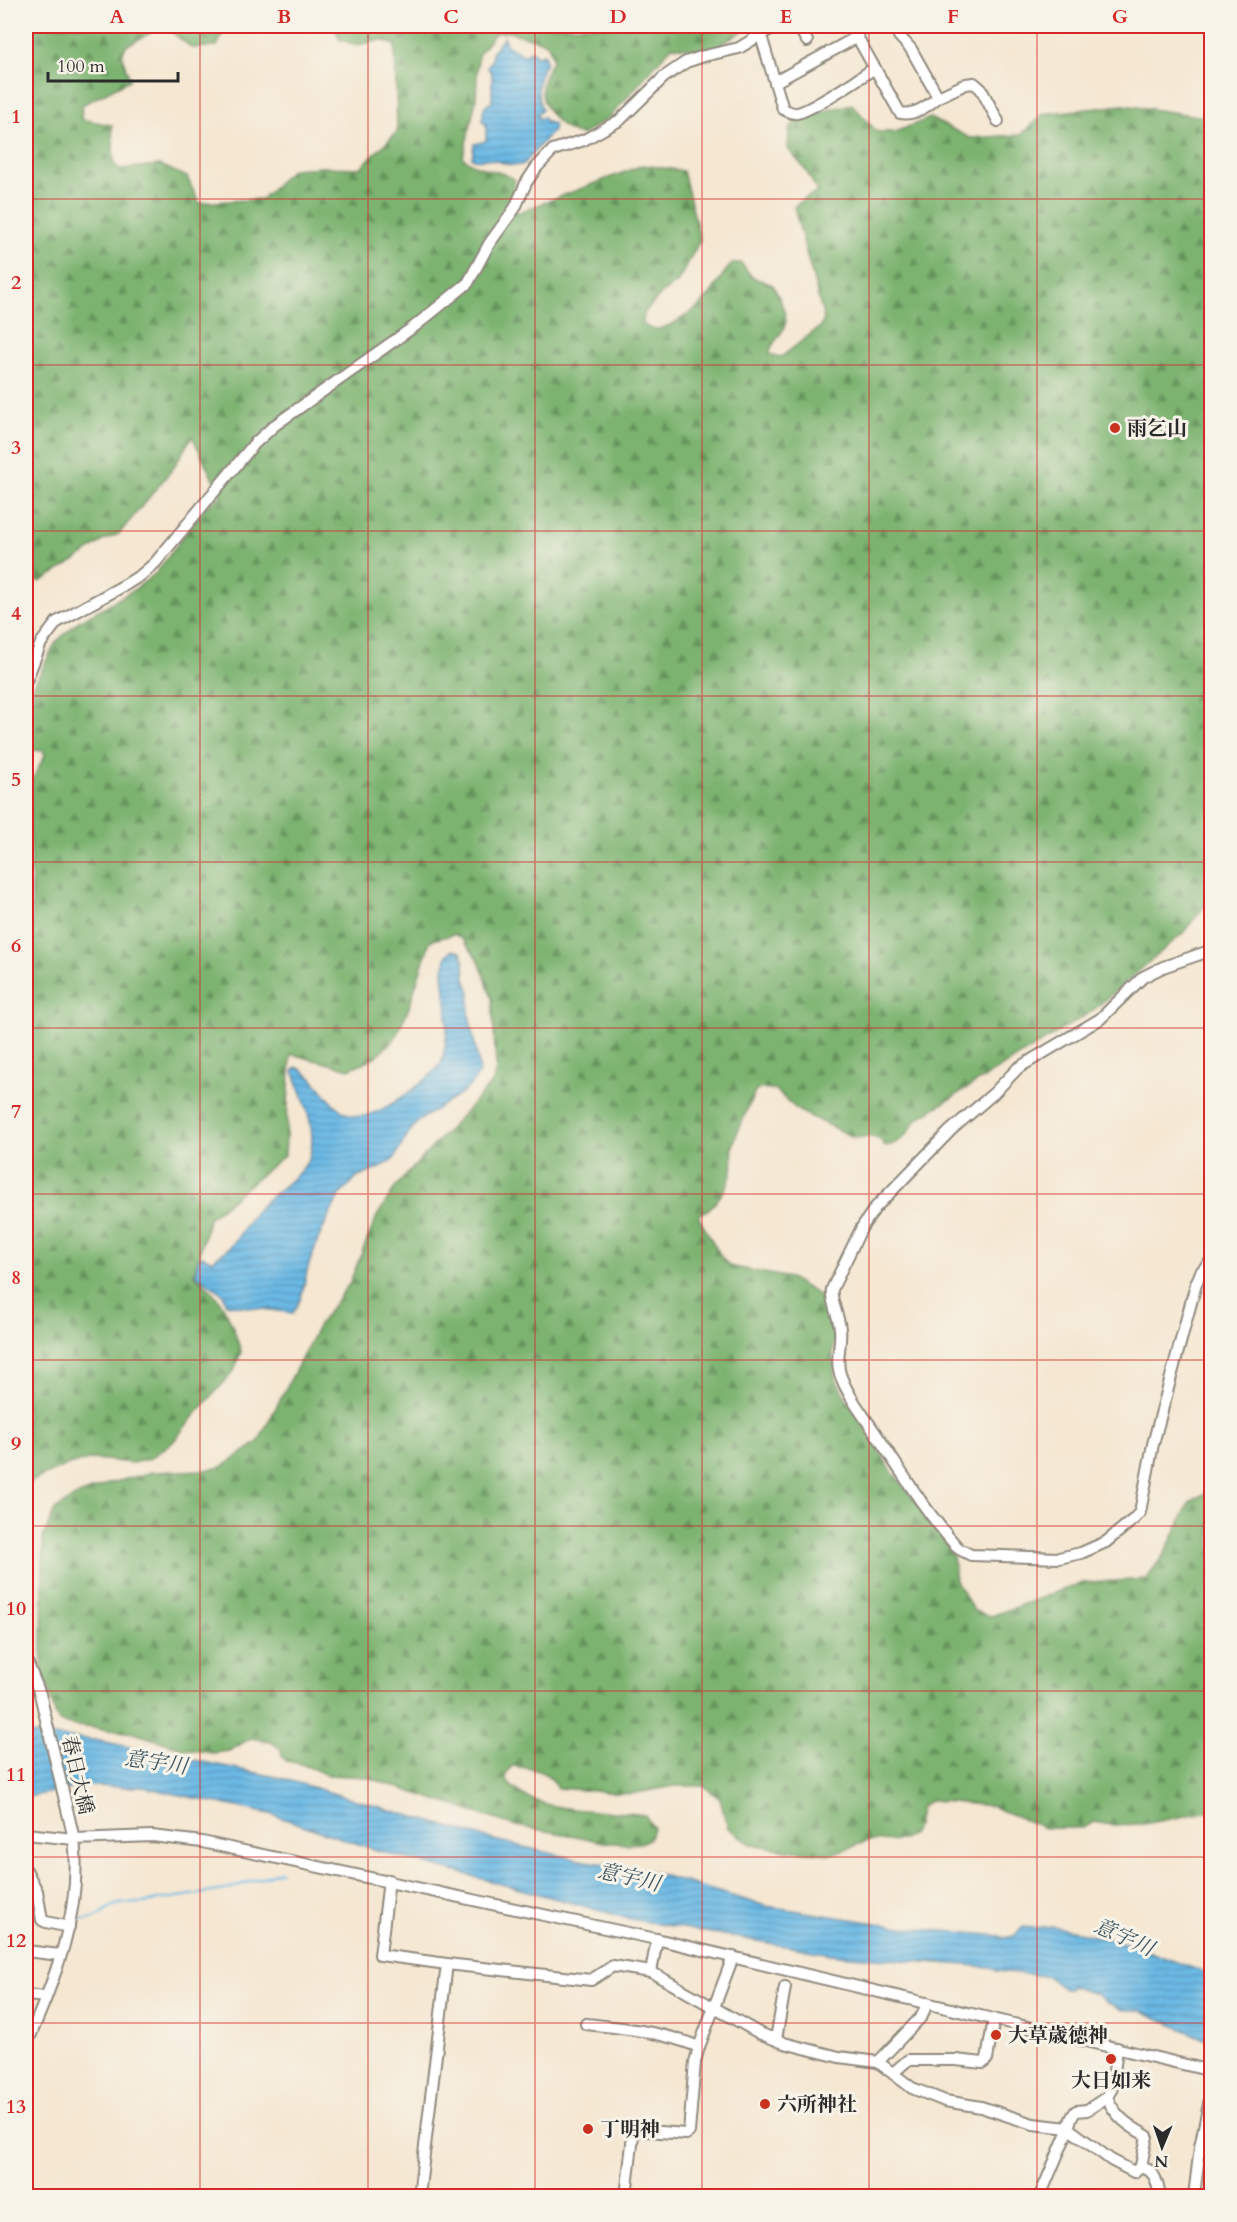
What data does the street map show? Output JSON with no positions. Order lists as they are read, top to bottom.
{
  "streets": {
    "street": ["春日大橋"]
  },
  "water": ["意宇川"],
  "places": [
    "雨乞山",
    "大草歳徳神",
    "大日如来",
    "六所神社",
    "丁明神"
  ],
  "scale_bar": "100 m",
  "north": "bottom",
  "grid": {
    "columns": [
      "A",
      "B",
      "C",
      "D",
      "E",
      "F",
      "G"
    ],
    "rows": [
      "1",
      "2",
      "3",
      "4",
      "5",
      "6",
      "7",
      "8",
      "9",
      "10",
      "11",
      "12",
      "13"
    ]
  }
}
